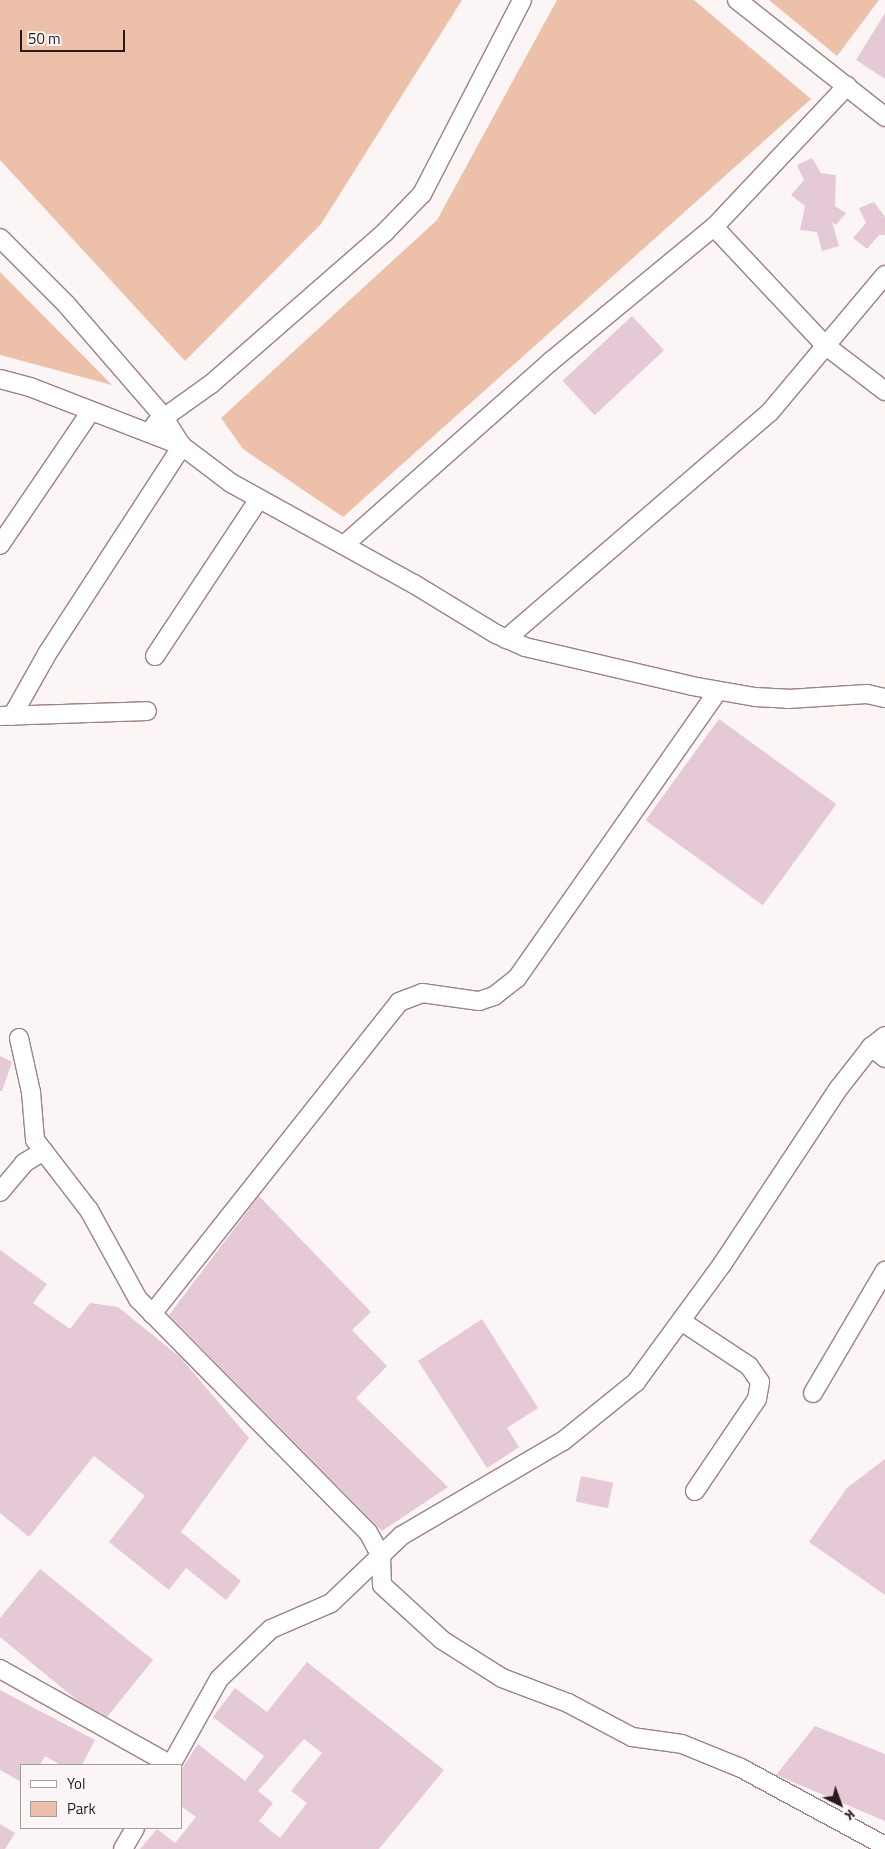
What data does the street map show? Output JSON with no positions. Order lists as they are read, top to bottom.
{
  "legend": ["Yol", "Park"],
  "scale_bar": "50 m",
  "north": "bottom right"
}
